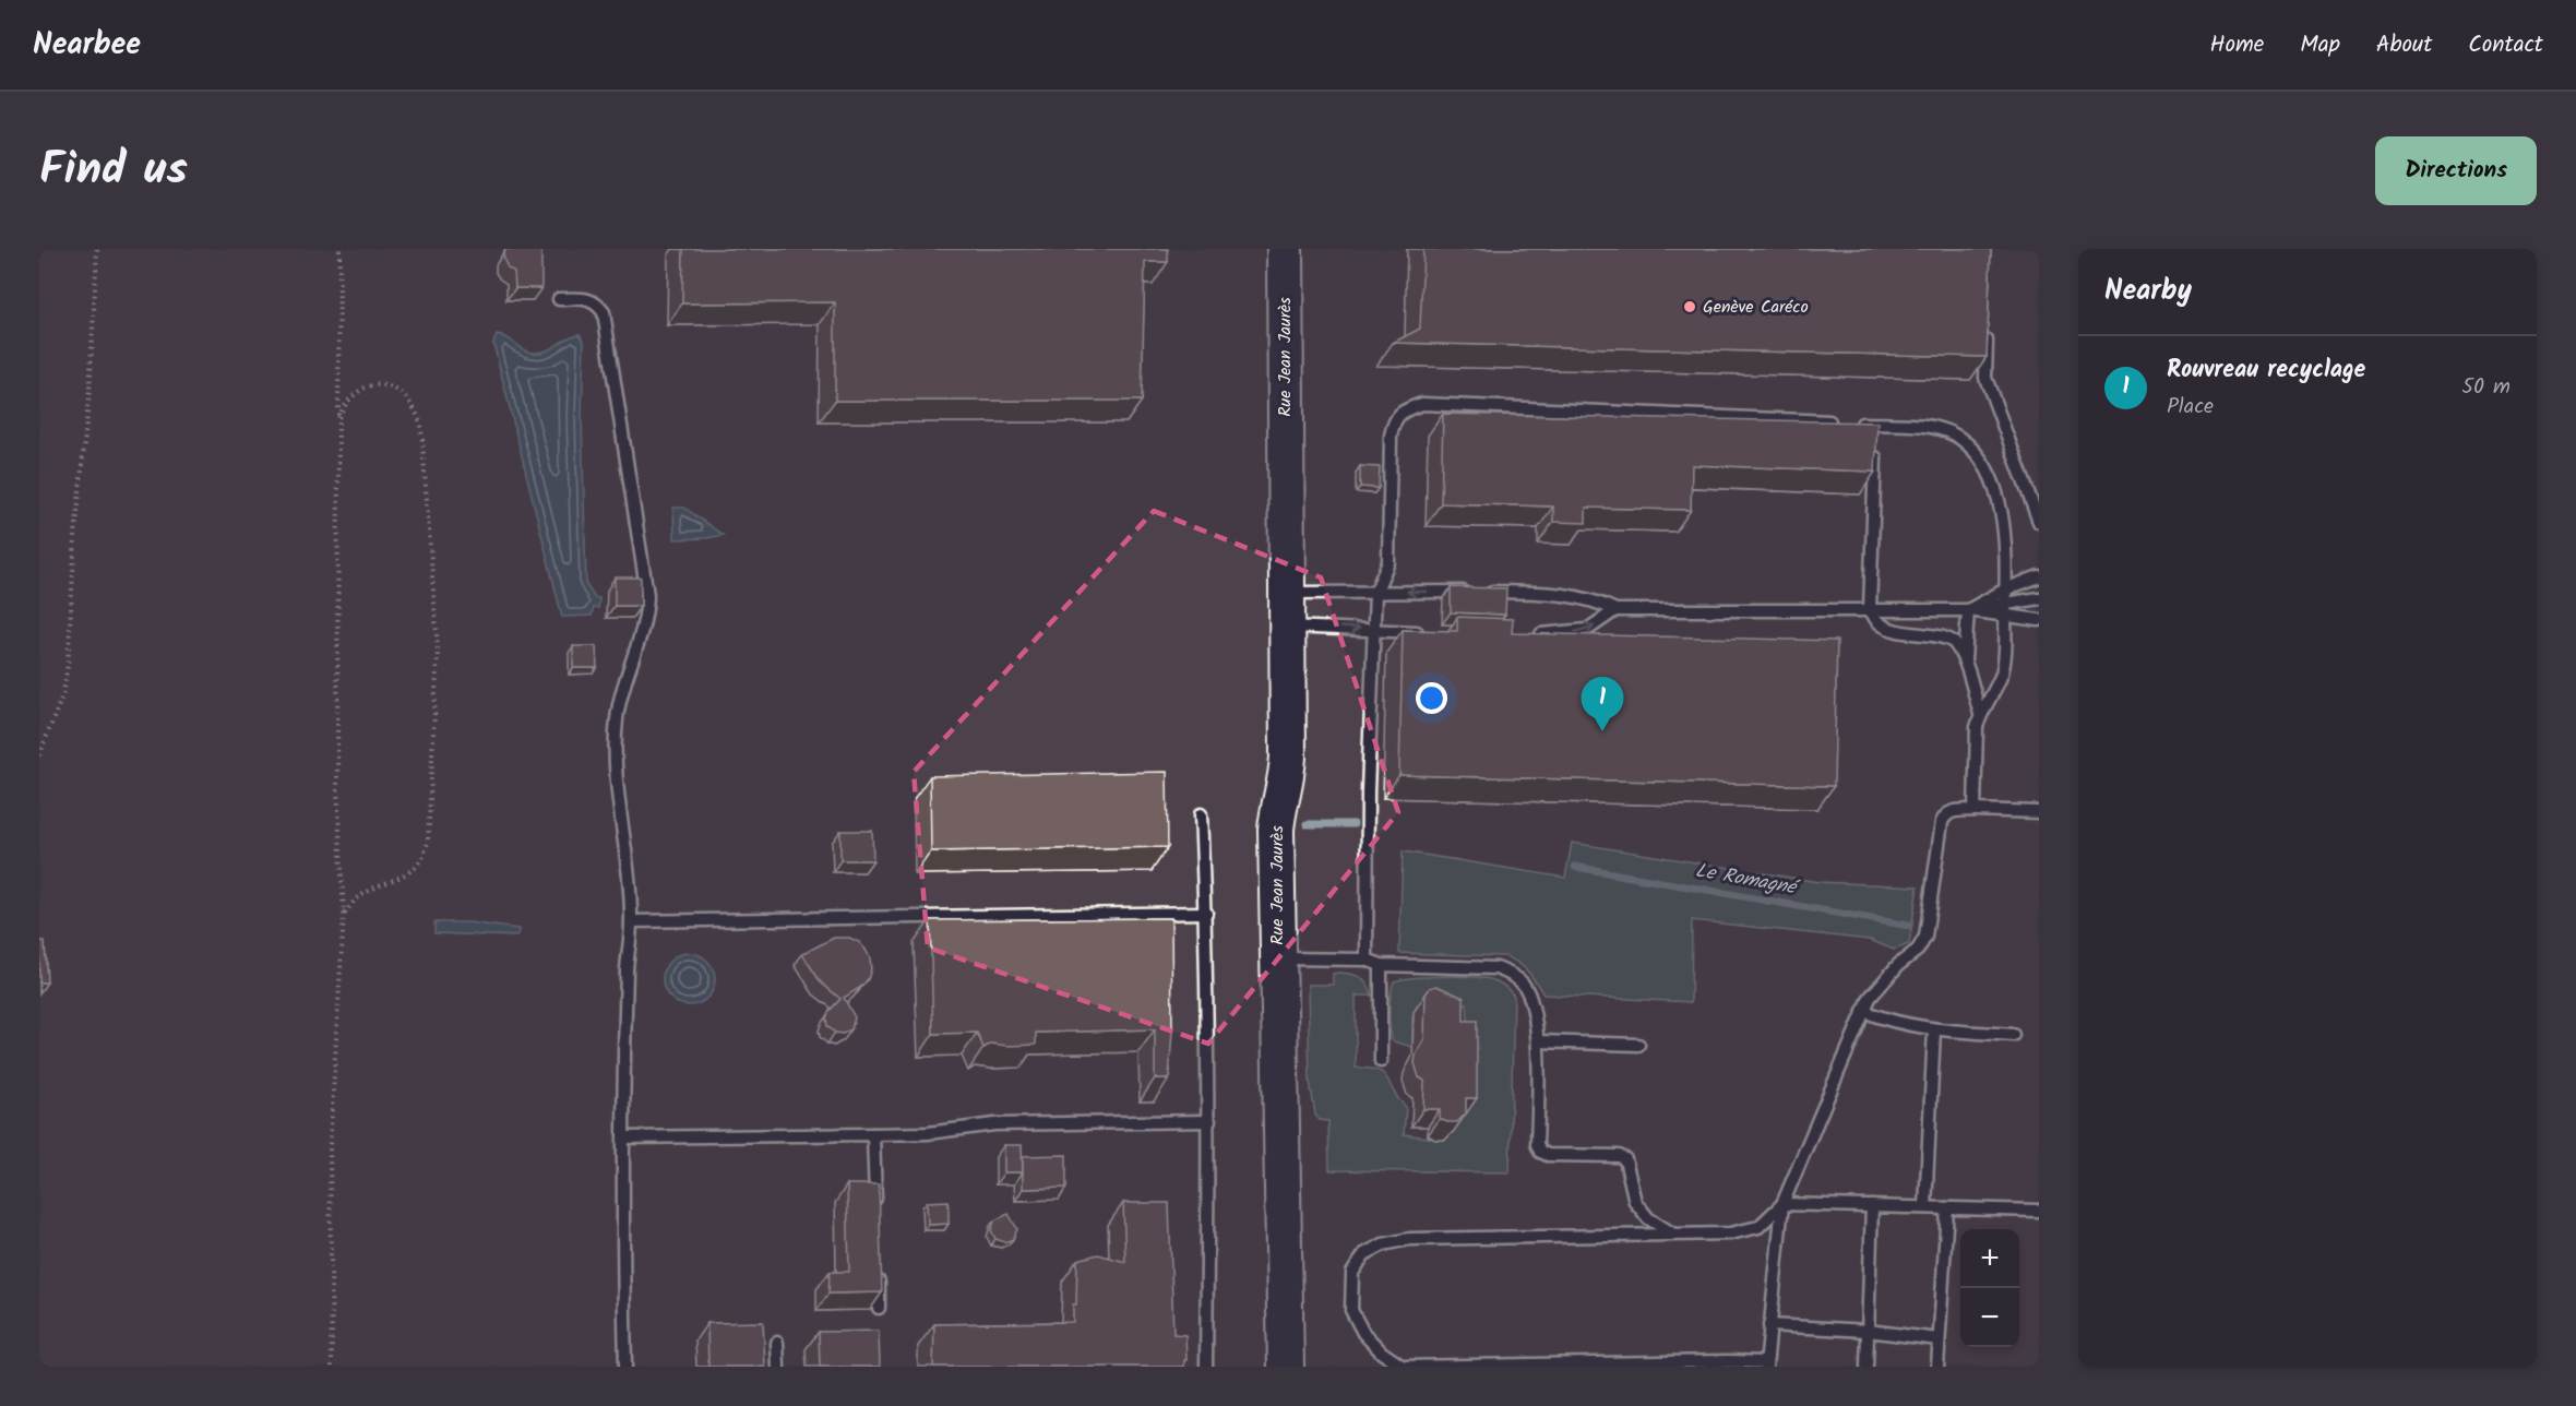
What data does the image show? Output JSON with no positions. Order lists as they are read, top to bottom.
{
  "streets": {
    "street": ["Rue Jean Jaurès"]
  },
  "water": ["Le Romagné"],
  "places": ["Genève Caréco"],
  "page": {
    "header": "Nearbee",
    "nav": [
      "Home",
      "Map",
      "About",
      "Contact"
    ],
    "title": "Find us",
    "buttons": "Directions",
    "heading": "Nearby",
    "list": [
      {
        "mark": "1",
        "name": "Rouvreau recyclage",
        "note": "Place",
        "value": "50 m"
      }
    ],
    "pins": "1",
    "map_buttons": ["+", "−"]
  }
}
